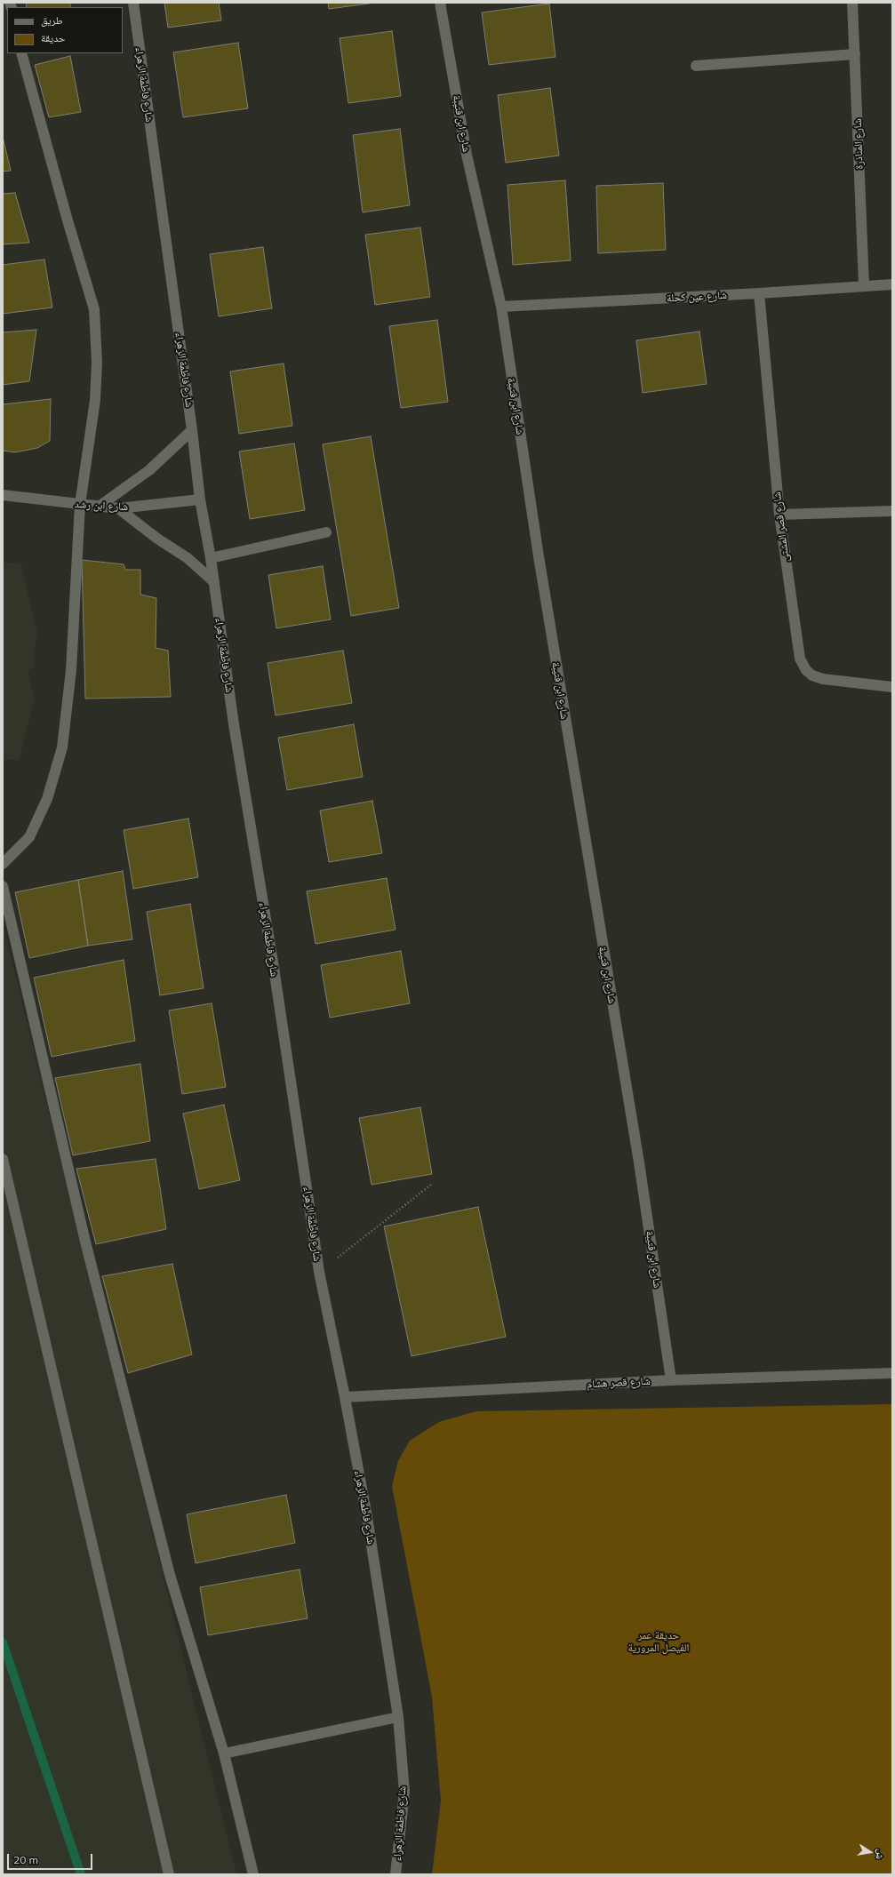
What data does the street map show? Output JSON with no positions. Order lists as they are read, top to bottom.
{
  "streets": {
    "street": [
      "شارع فاطمة الزهراء",
      "شارع ابن قتيبة",
      "شارع المناذرة",
      "شارع عين كحلة",
      "شارع ابن رشد",
      "شارع قصر المشتى",
      "شارع قصر هشام"
    ]
  },
  "crossings": [
    ["شارع فاطمة الزهراء", "شارع ابن رشد"],
    ["شارع فاطمة الزهراء", "شارع قصر هشام"],
    ["شارع ابن قتيبة", "شارع عين كحلة"],
    ["شارع ابن قتيبة", "شارع قصر هشام"],
    ["شارع المناذرة", "شارع عين كحلة"],
    ["شارع عين كحلة", "شارع قصر المشتى"]
  ],
  "parks": ["حديقة عمر الفيصل المرورية"],
  "legend": ["طريق", "حديقة"],
  "scale_bar": "20 m",
  "north": "right"
}
